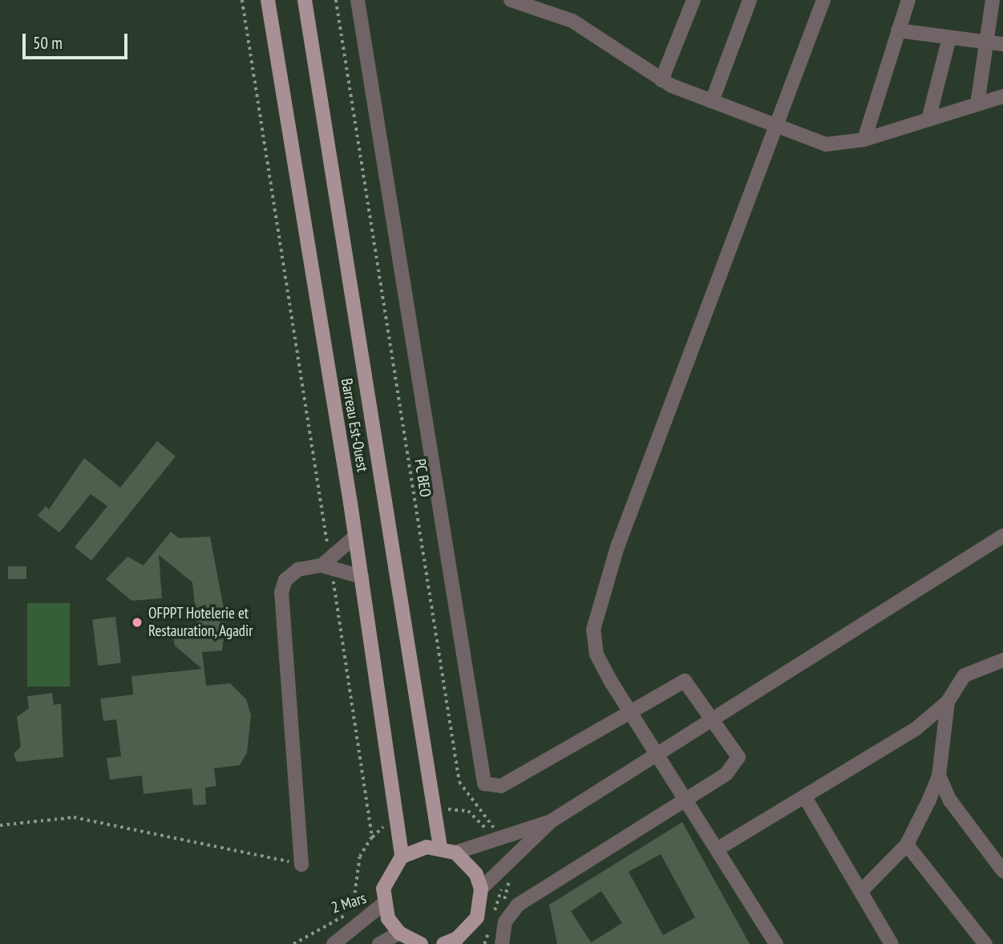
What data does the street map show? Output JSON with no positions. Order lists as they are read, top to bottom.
{
  "streets": {
    "main road": ["Barreau Est-Ouest"],
    "path": ["PC BEO", "2 Mars"]
  },
  "places": ["OFPPT Hotelerie et Restauration, Agadir"],
  "scale_bar": "50 m"
}
